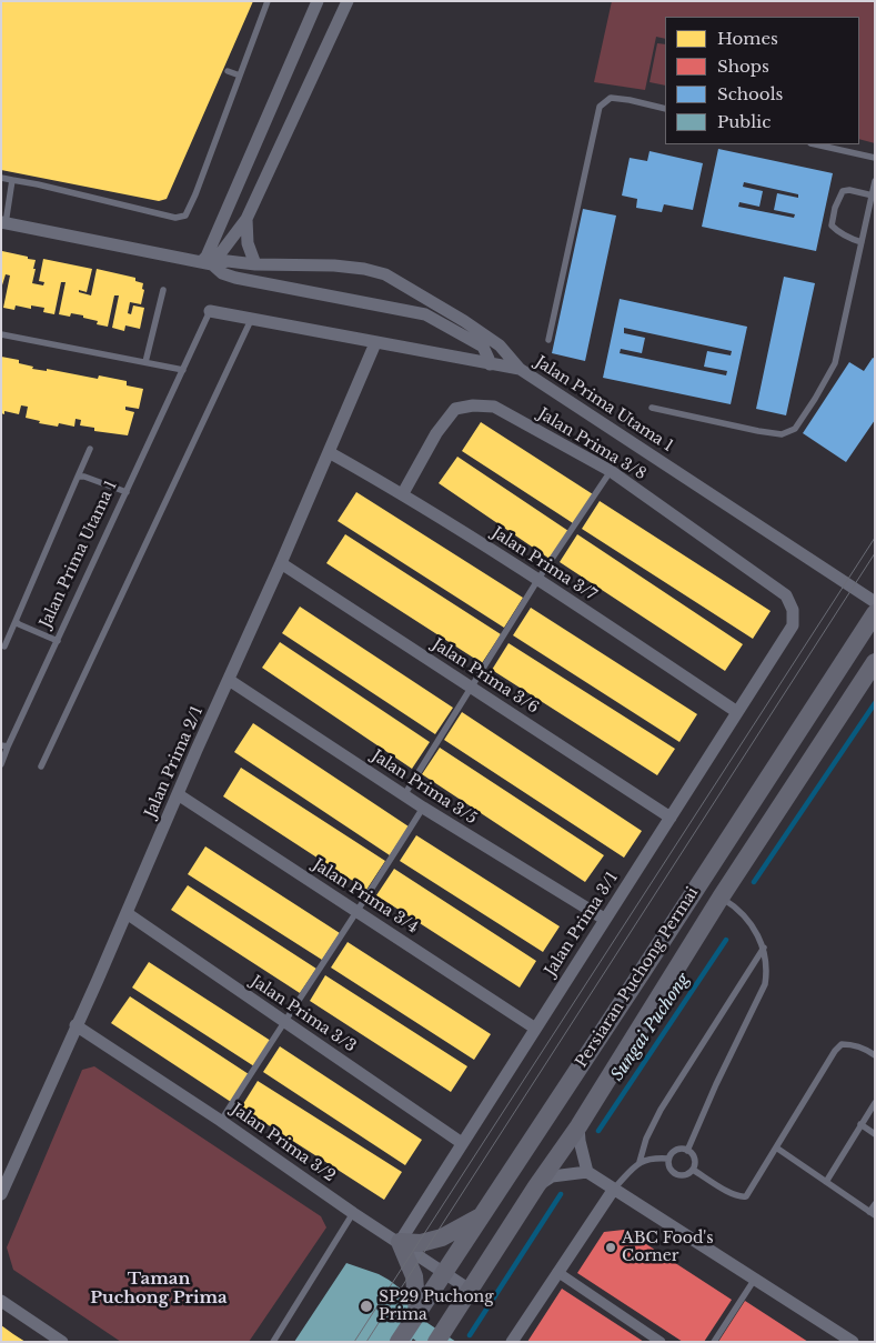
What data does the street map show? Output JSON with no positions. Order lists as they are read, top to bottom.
{
  "streets": {
    "main road": ["Persiaran Puchong Permai"],
    "street": [
      "Jalan Prima Utama 1",
      "Jalan Prima 3/8",
      "Jalan Prima 3/7",
      "Jalan Prima 3/6",
      "Jalan Prima 2/1",
      "Jalan Prima 3/5",
      "Jalan Prima 3/4",
      "Jalan Prima 3/1",
      "Jalan Prima 3/3",
      "Jalan Prima 3/2"
    ]
  },
  "crossings": [
    ["Jalan Prima Utama 1", "Jalan Prima 2/1"],
    ["Jalan Prima 3/8", "Jalan Prima 3/7"],
    ["Jalan Prima 3/8", "Jalan Prima 3/1"],
    ["Jalan Prima 3/7", "Jalan Prima 2/1"],
    ["Jalan Prima 3/7", "Jalan Prima 3/1"],
    ["Jalan Prima 3/6", "Jalan Prima 2/1"],
    ["Jalan Prima 3/6", "Jalan Prima 3/1"],
    ["Jalan Prima 2/1", "Jalan Prima 3/5"],
    ["Jalan Prima 2/1", "Jalan Prima 3/4"],
    ["Jalan Prima 2/1", "Jalan Prima 3/3"],
    ["Jalan Prima 2/1", "Jalan Prima 3/2"],
    ["Jalan Prima 3/5", "Jalan Prima 3/1"],
    ["Jalan Prima 3/4", "Jalan Prima 3/1"],
    ["Jalan Prima 3/1", "Jalan Prima 3/3"],
    ["Jalan Prima 3/1", "Jalan Prima 3/2"],
    ["Persiaran Puchong Permai", "Jalan Prima 3/2"]
  ],
  "districts": ["Taman Puchong Prima"],
  "water": ["Sungai Puchong"],
  "places": ["ABC Food's Corner", "SP29 Puchong Prima"],
  "legend": [
    "Homes",
    "Shops",
    "Schools",
    "Public"
  ]
}
